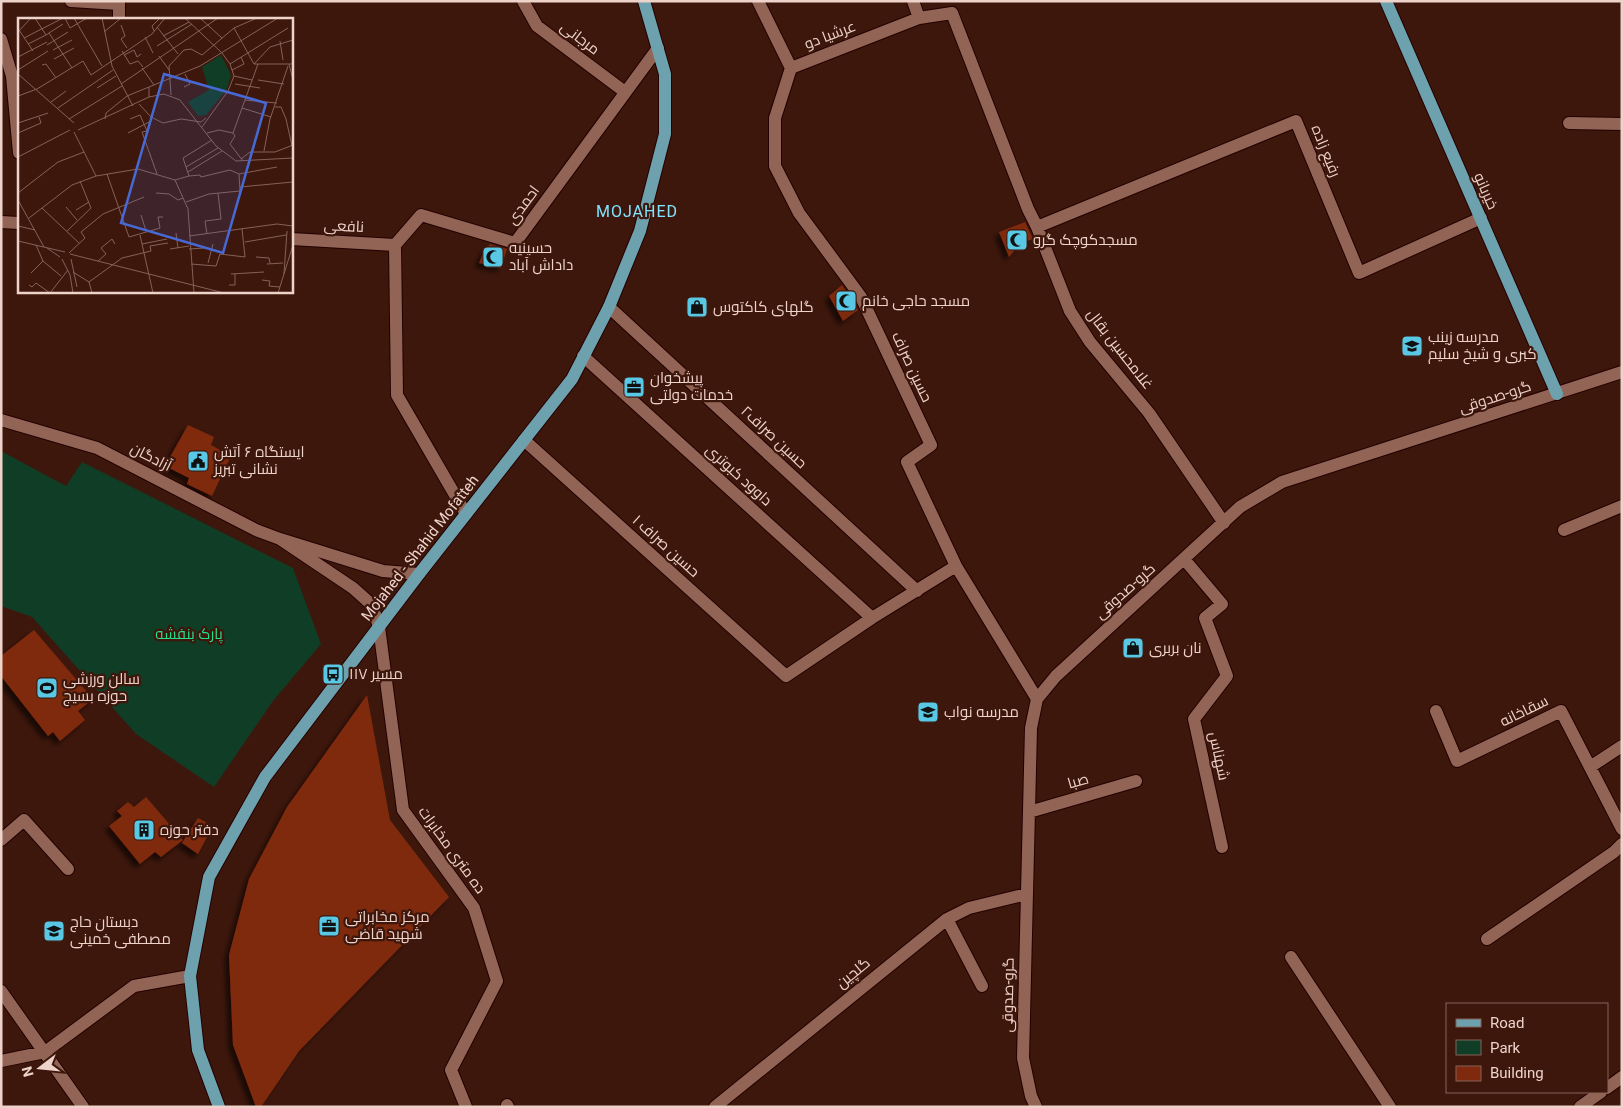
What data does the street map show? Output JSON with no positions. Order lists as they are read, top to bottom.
{
  "streets": {
    "main road": ["خیربانو", "Mojahed - Shahid Mofatteh"],
    "street": [
      "عرشیا دو",
      "مرجانی",
      "رفیع زاده",
      "احمدی",
      "نافعی",
      "غلامحسین بقال",
      "حسین صراف",
      "گرو-صدوقی",
      "حسین صراف۲",
      "آزادگان",
      "داوود کبوتری",
      "حسین صراف ۱",
      "سقاخانه",
      "شهناس",
      "صبا",
      "ده متری مخابرات",
      "گلچین"
    ]
  },
  "crossings": [
    ["عرشیا دو", "غلامحسین بقال"],
    ["عرشیا دو", "حسین صراف"],
    ["مرجانی", "احمدی"],
    ["رفیع زاده", "خیربانو"],
    ["رفیع زاده", "غلامحسین بقال"],
    ["خیربانو", "گرو-صدوقی"],
    ["احمدی", "نافعی"],
    ["احمدی", "Mojahed - Shahid Mofatteh"],
    ["غلامحسین بقال", "گرو-صدوقی"],
    ["حسین صراف", "گرو-صدوقی"],
    ["گرو-صدوقی", "شهناس"],
    ["گرو-صدوقی", "صبا"],
    ["گرو-صدوقی", "گلچین"],
    ["حسین صراف۲", "Mojahed - Shahid Mofatteh"],
    ["آزادگان", "ده متری مخابرات"],
    ["داوود کبوتری", "حسین صراف ۱"],
    ["داوود کبوتری", "Mojahed - Shahid Mofatteh"],
    ["حسین صراف ۱", "Mojahed - Shahid Mofatteh"],
    ["Mojahed - Shahid Mofatteh", "ده متری مخابرات"]
  ],
  "districts": ["MOJAHED"],
  "parks": ["پارک بنفشه"],
  "places": {
    "mosque": ["مسجدکوچک گرو", "حسینیه داداش آباد", "مسجد حاجی خانم"],
    "shop": ["گلهای کاکتوس", "نان بربری"],
    "school or university": ["مدرسه زینب کبری و شیخ سلیم", "مدرسه نواب", "دبستان حاج مصطفی خمینی"],
    "office": ["پیشخوان خدمات دولتی", "مرکز مخابراتی شهید قاضی"],
    "public building": ["ایستگاه ۶ آتش نشانی تبریز"],
    "bus stop": ["مسیر ۱۱۷"],
    "sports": ["سالن ورزشی حوزه بسیج"],
    "building": ["دفتر حوزه"]
  },
  "legend": ["Road", "Park", "Building"],
  "north": "left"
}
